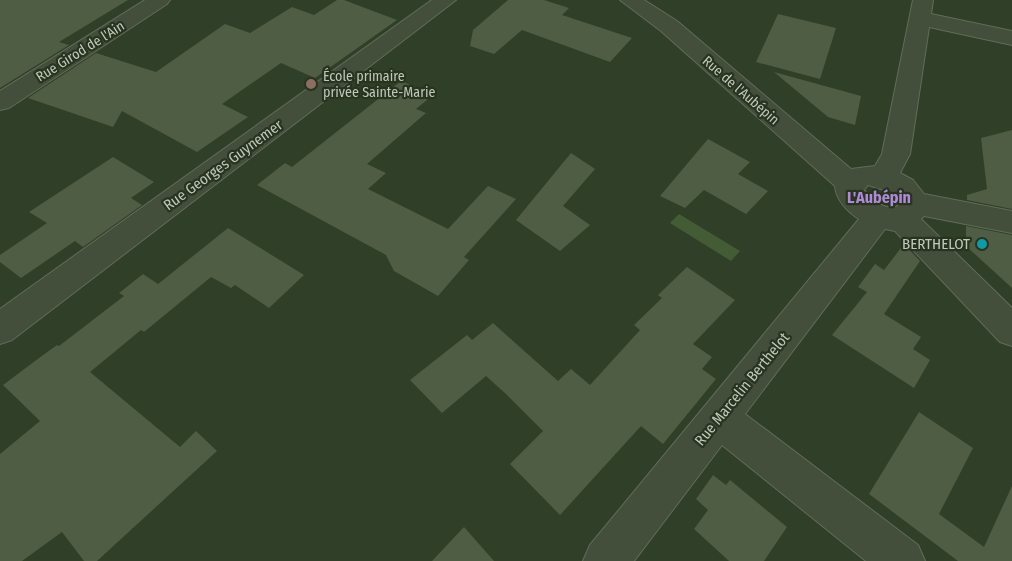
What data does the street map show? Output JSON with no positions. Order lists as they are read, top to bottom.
{
  "streets": {
    "street": [
      "Rue Girod de l'Ain",
      "Rue de l'Aubépin",
      "Rue Georges Guynemer",
      "Rue Marcelin Berthelot"
    ]
  },
  "districts": ["L'Aubépin"],
  "places": ["École primaire privée Sainte-Marie", "BERTHELOT"]
}
